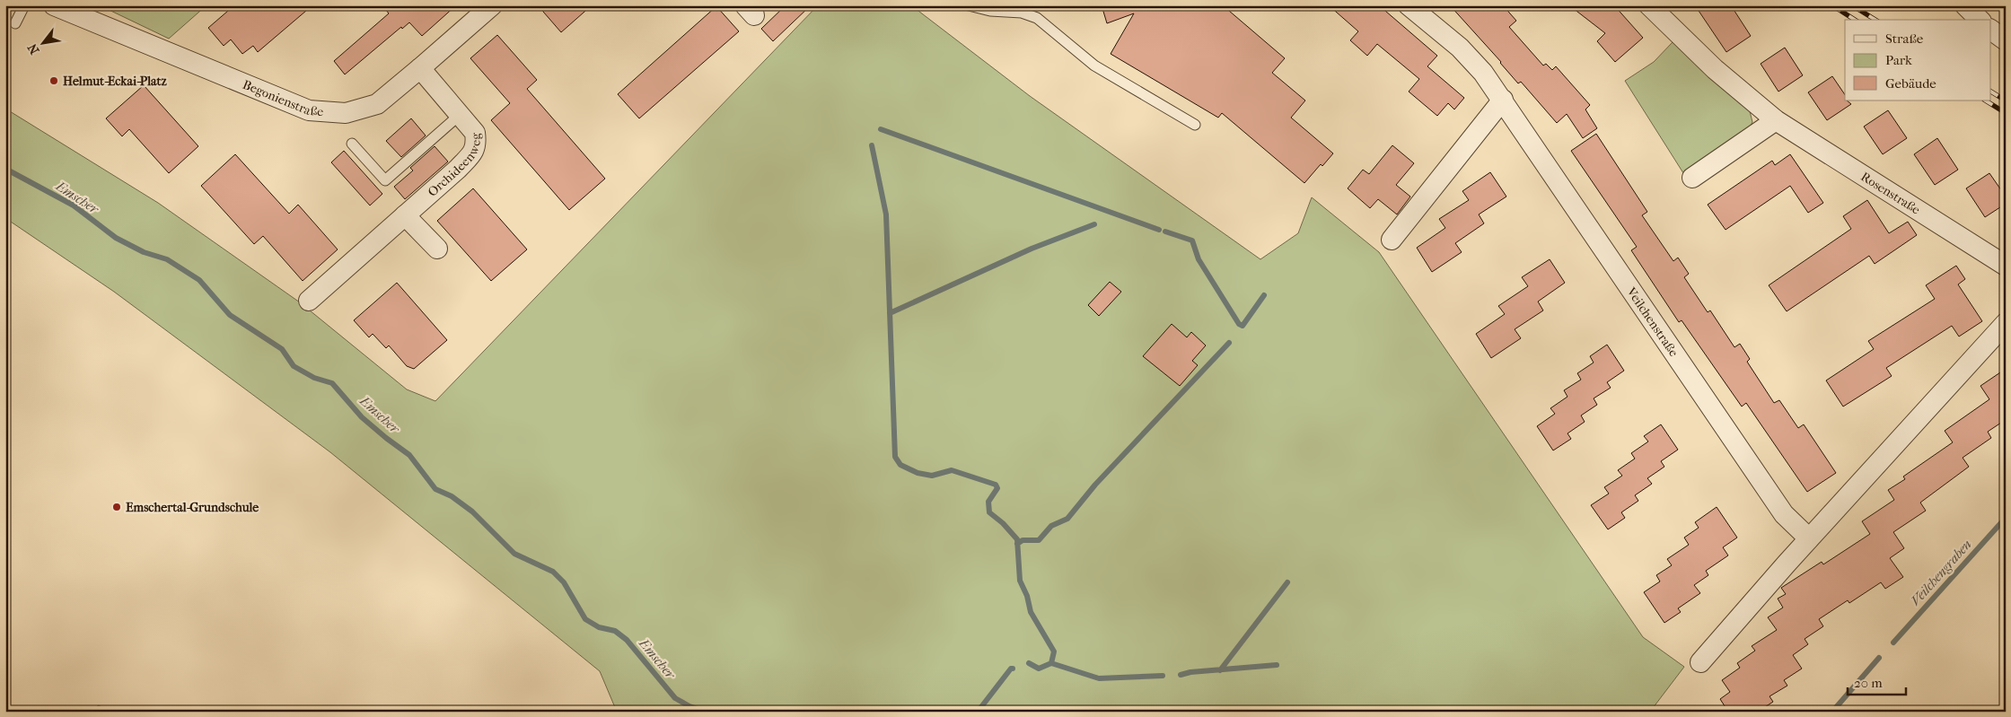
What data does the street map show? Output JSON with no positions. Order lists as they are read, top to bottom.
{
  "streets": {
    "street": [
      "Begonienstraße",
      "Orchideenweg",
      "Rosenstraße",
      "Veilchenstraße"
    ]
  },
  "crossings": [
    ["Begonienstraße", "Orchideenweg"]
  ],
  "water": ["Emscher", "Veilchengraben"],
  "places": ["Helmut-Eckai-Platz", "Emschertal-Grundschule"],
  "legend": ["Straße", "Park", "Gebäude"],
  "scale_bar": "20 m",
  "north": "bottom left"
}
